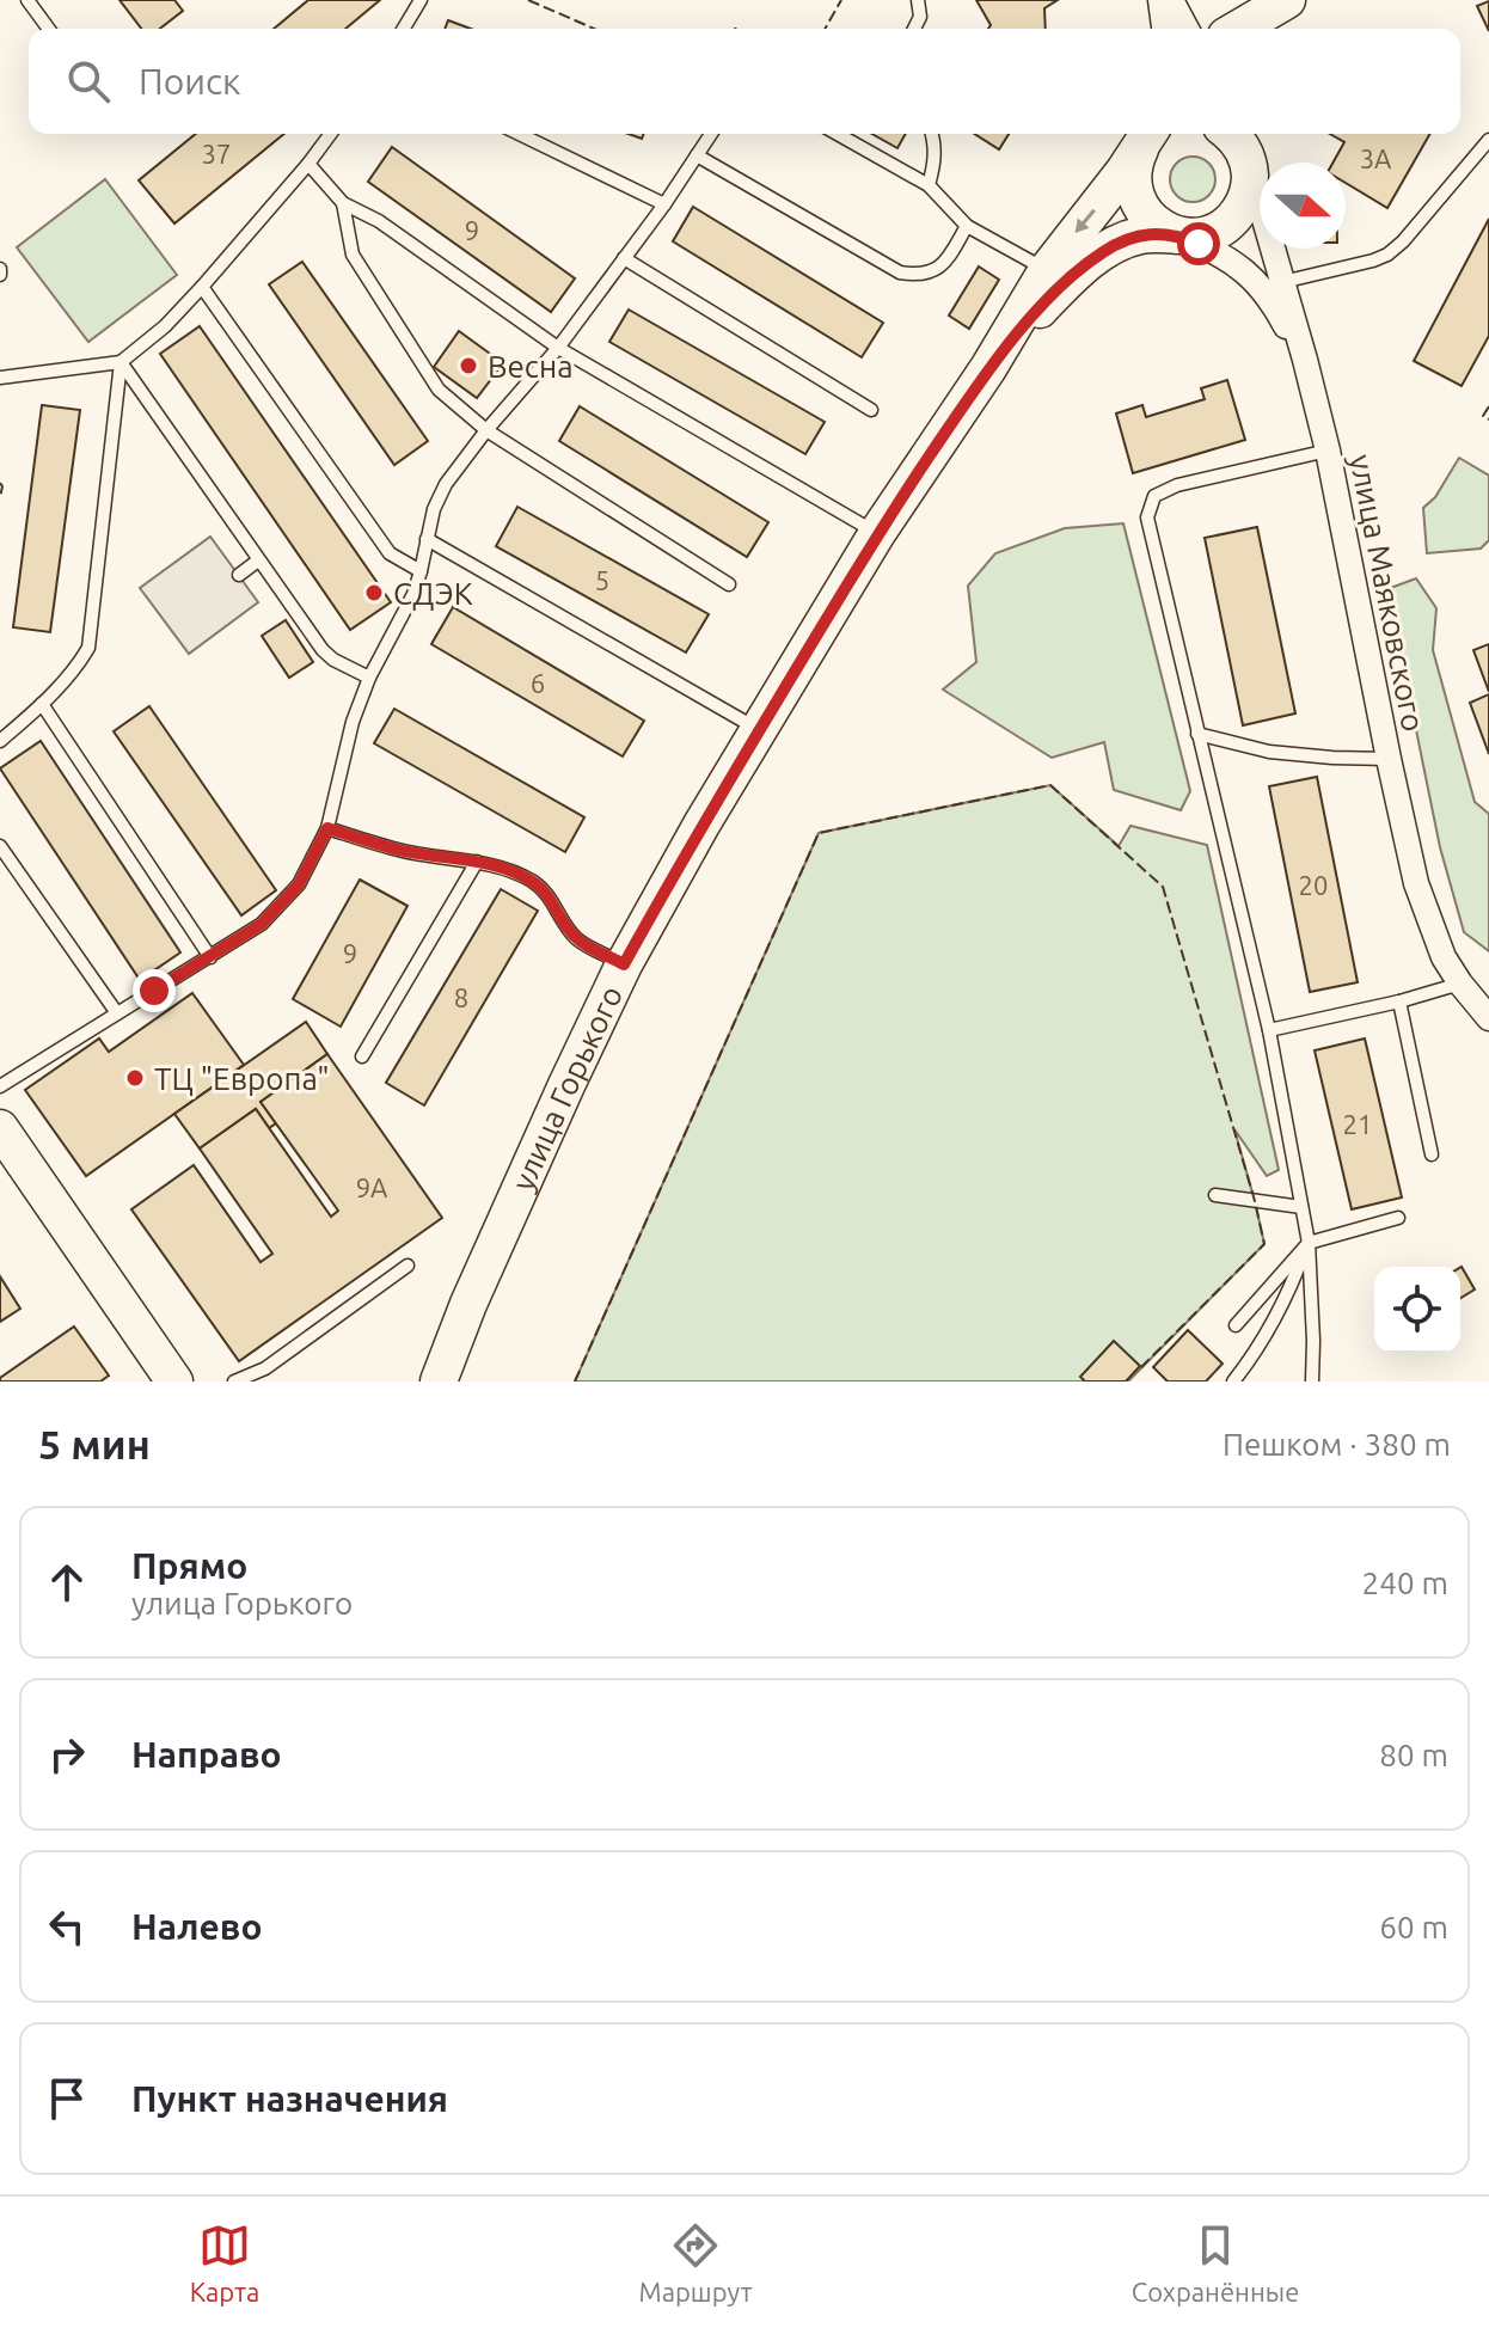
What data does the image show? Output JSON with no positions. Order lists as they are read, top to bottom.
{
  "streets": {
    "street": ["улица Маяковского", "улица Горького"]
  },
  "crossings": [
    ["улица Маяковского", "улица Горького"]
  ],
  "places": ["Весна", "СДЭК", "ТЦ \"Европа\""],
  "house_numbers": [
    "37",
    "3А",
    "9",
    "5",
    "6",
    "20",
    "9",
    "8",
    "21",
    "9А"
  ],
  "north": "right",
  "page": {
    "search": "Поиск",
    "heading": ["5 мин", "Пешком · 380 m"],
    "list": [
      ["Прямо", "улица Горького", "240 m"],
      ["Направо", "80 m"],
      ["Налево", "60 m"],
      "Пункт назначения"
    ],
    "nav": ["Карта", "Маршрут", "Сохранённые"]
  }
}
